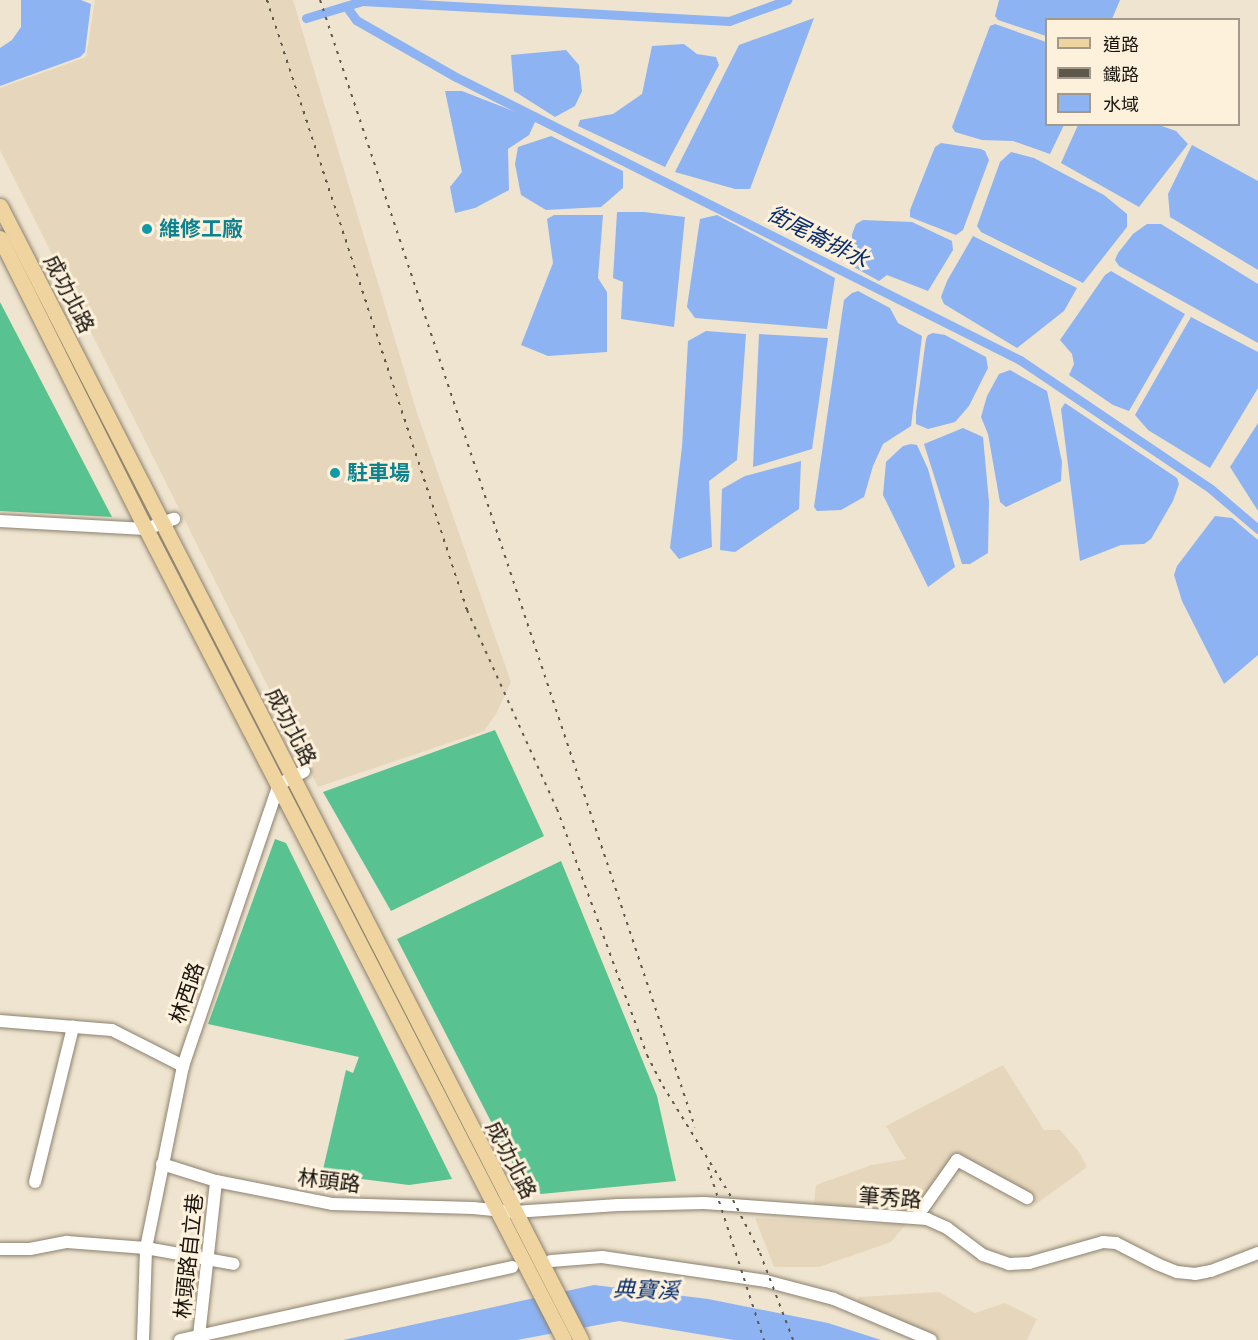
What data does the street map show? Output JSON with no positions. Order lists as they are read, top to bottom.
{
  "streets": {
    "main road": ["成功北路"],
    "street": [
      "林西路",
      "林頭路",
      "筆秀路",
      "林頭路自立巷"
    ]
  },
  "crossings": [
    ["成功北路", "林西路"],
    ["成功北路", "林頭路"],
    ["成功北路", "筆秀路"],
    ["林西路", "林頭路"],
    ["林頭路", "筆秀路"],
    ["林頭路", "林頭路自立巷"]
  ],
  "water": ["街尾崙排水", "典寶溪"],
  "places": ["維修工廠", "駐車場"],
  "legend": ["道路", "鐵路", "水域"]
}
